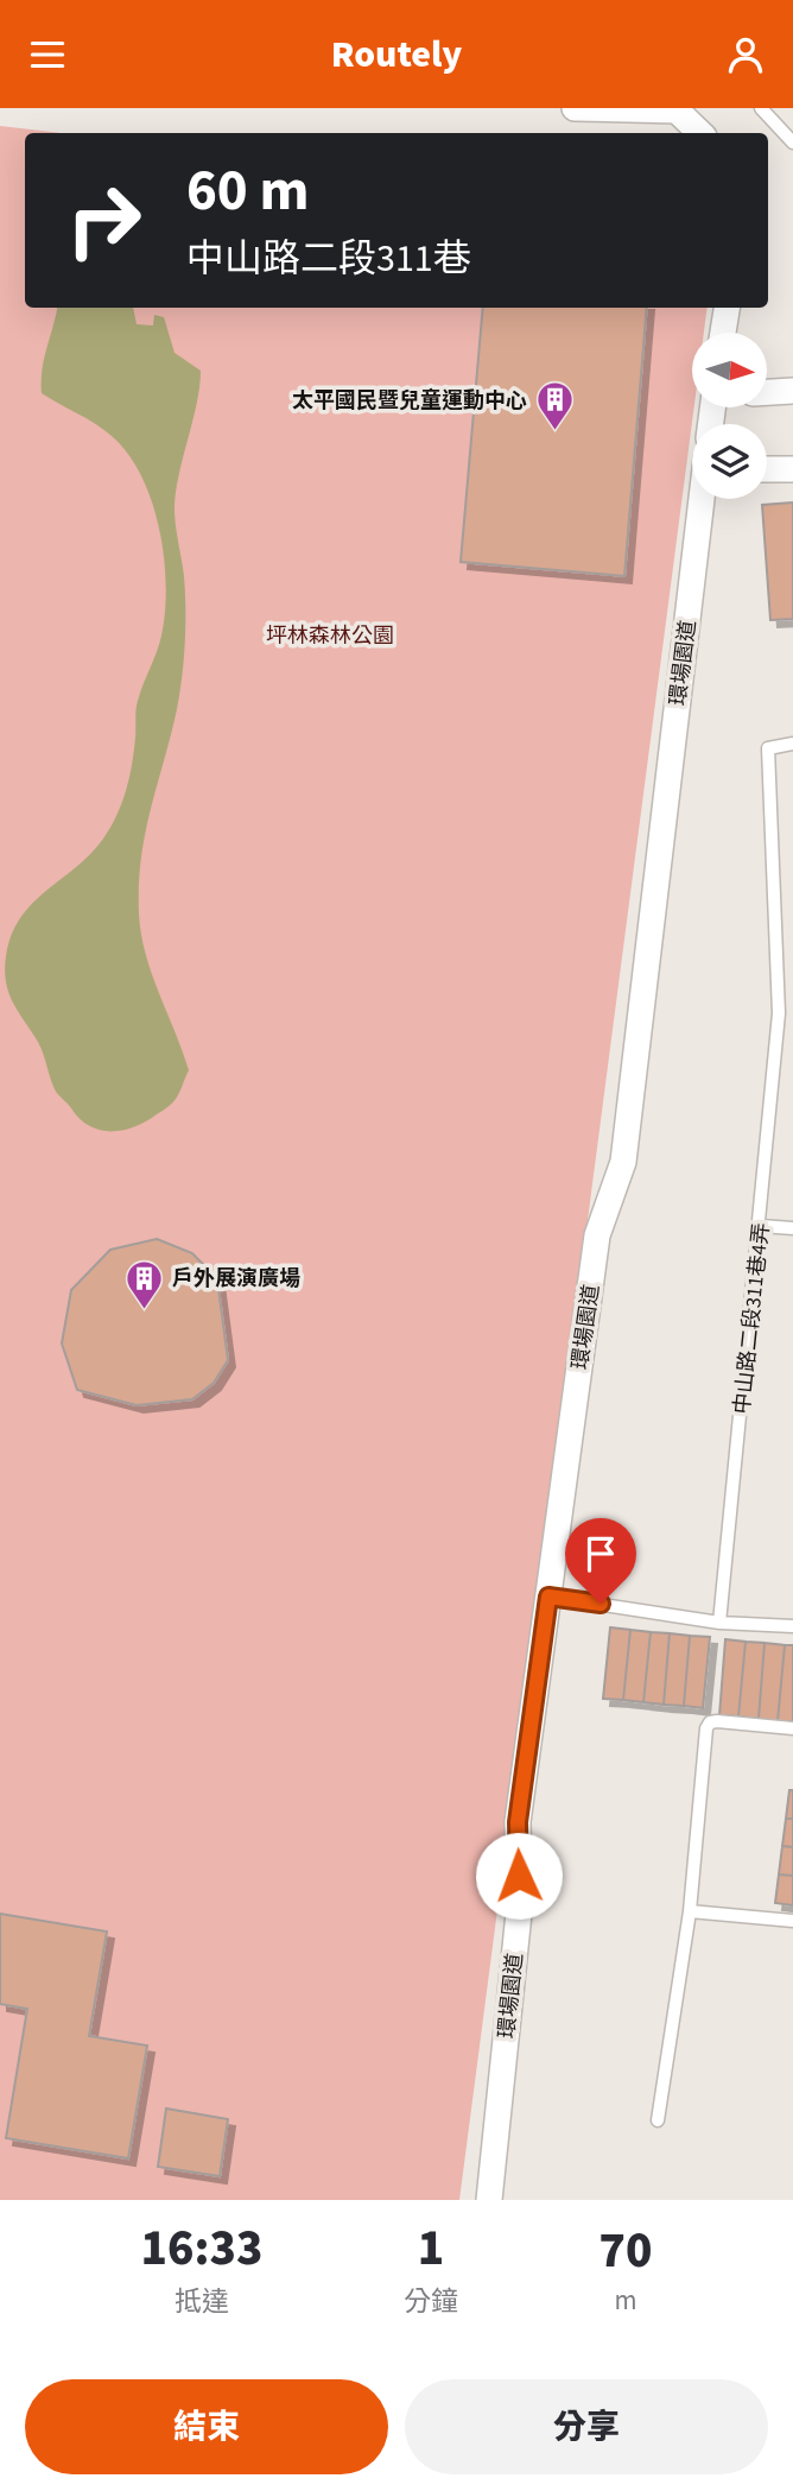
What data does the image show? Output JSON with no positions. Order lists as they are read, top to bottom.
{
  "streets": {
    "street": ["環場園道"],
    "lane": ["中山路二段311巷4弄"]
  },
  "parks": ["坪林森林公園"],
  "places": {
    "building": ["太平國民暨兒童運動中心", "戶外展演廣場"]
  },
  "north": "right",
  "page": {
    "header": "Routely",
    "turn": ["60 m", "中山路二段311巷"],
    "eta": [
      "16:33",
      "抵達",
      "1",
      "分鐘",
      "70",
      "m"
    ],
    "buttons": ["結束", "分享"]
  }
}
